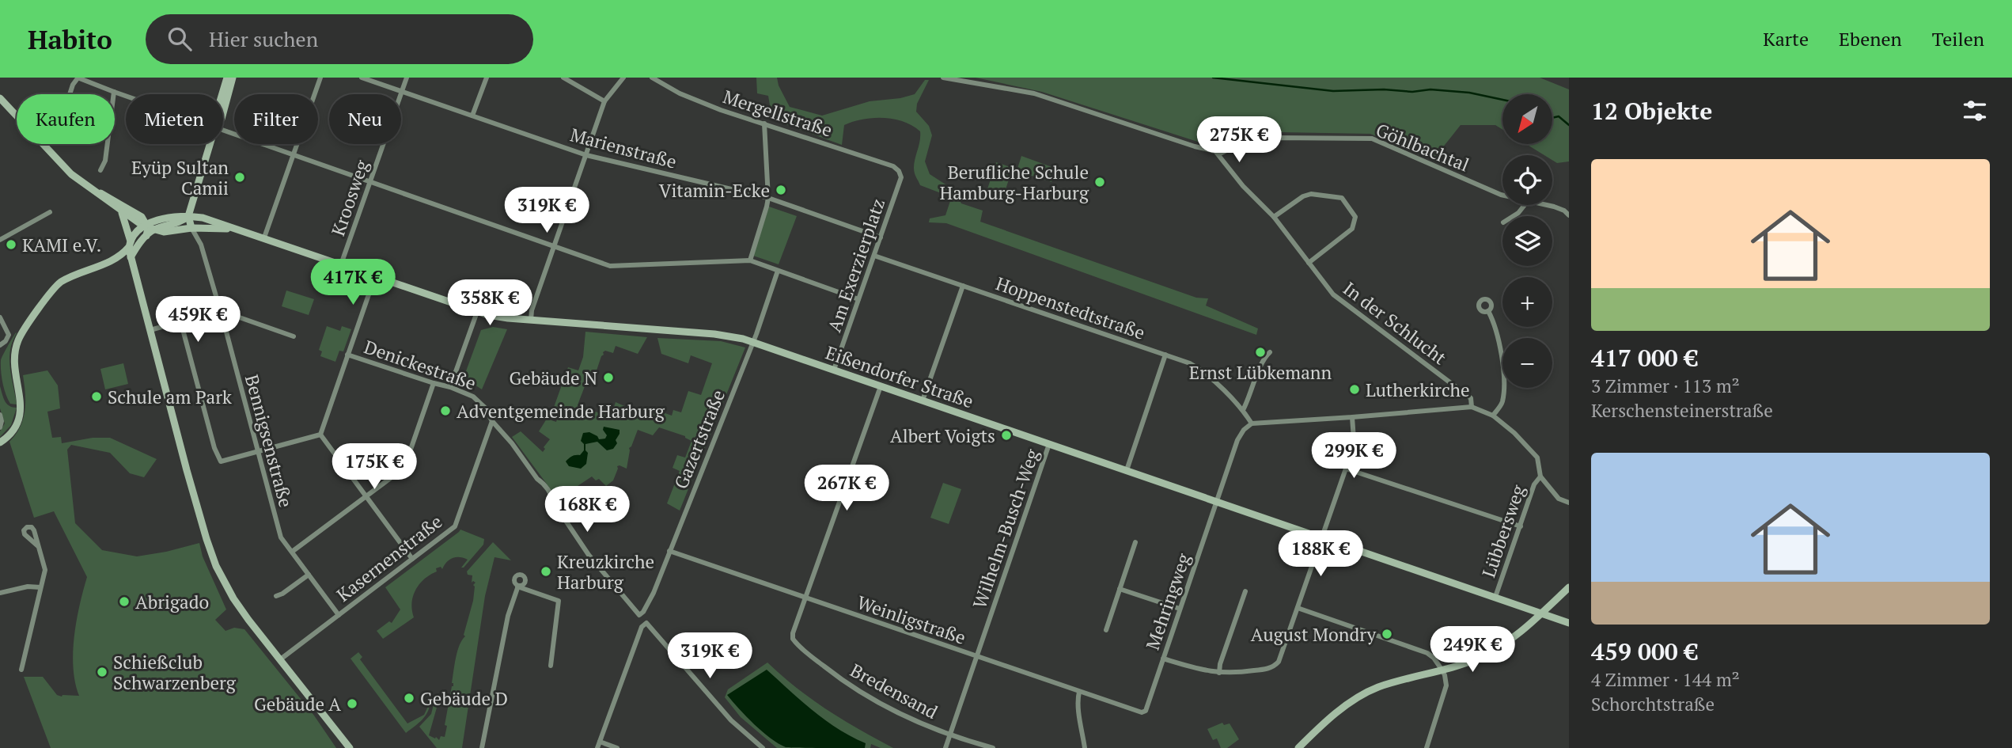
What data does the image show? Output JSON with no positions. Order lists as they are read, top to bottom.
{
  "streets": {
    "main road": ["Eißendorfer Straße"],
    "street": [
      "Mergellstraße",
      "Göhlbachtal",
      "Marienstraße",
      "Kroosweg",
      "Am Exerzierplatz",
      "Hoppenstedtstraße",
      "In der Schlucht",
      "Denickestraße",
      "Gazertstraße",
      "Bennigsenstraße",
      "Wilhelm-Busch-Weg",
      "Lübbersweg",
      "Kasernenstraße",
      "Mehringweg",
      "Weinligstraße",
      "Bredensand"
    ]
  },
  "crossings": [
    ["Mergellstraße", "Am Exerzierplatz"],
    ["Göhlbachtal", "In der Schlucht"],
    ["Marienstraße", "Kroosweg"],
    ["Marienstraße", "Am Exerzierplatz"],
    ["Kroosweg", "Eißendorfer Straße"],
    ["Am Exerzierplatz", "Hoppenstedtstraße"],
    ["Am Exerzierplatz", "Eißendorfer Straße"],
    ["Hoppenstedtstraße", "Mehringweg"],
    ["Denickestraße", "Gazertstraße"],
    ["Denickestraße", "Kasernenstraße"],
    ["Eißendorfer Straße", "Gazertstraße"],
    ["Eißendorfer Straße", "Bennigsenstraße"],
    ["Eißendorfer Straße", "Wilhelm-Busch-Weg"],
    ["Eißendorfer Straße", "Lübbersweg"],
    ["Eißendorfer Straße", "Mehringweg"],
    ["Gazertstraße", "Weinligstraße"],
    ["Bennigsenstraße", "Kasernenstraße"],
    ["Wilhelm-Busch-Weg", "Weinligstraße"],
    ["Wilhelm-Busch-Weg", "Bredensand"],
    ["Mehringweg", "Weinligstraße"],
    ["Weinligstraße", "Bredensand"]
  ],
  "places": [
    "Eyüp Sultan Camii",
    "Berufliche Schule Hamburg-Harburg",
    "Vitamin-Ecke",
    "KAMI e.V.",
    "Ernst Lübkemann",
    "Gebäude N",
    "Lutherkirche",
    "Schule am Park",
    "Adventgemeinde Harburg",
    "Albert Voigts",
    "Kreuzkirche Harburg",
    "Abrigado",
    "August Mondry",
    "Schießclub Schwarzenberg",
    "Gebäude D",
    "Gebäude A"
  ],
  "north": "bottom left",
  "page": {
    "header": "Habito",
    "search": "Hier suchen",
    "nav": ["Karte", "Ebenen", "Teilen"],
    "heading": "12 Objekte",
    "map_buttons": ["+", "−"],
    "chip": [
      "Kaufen",
      "Mieten",
      "Filter",
      "Neu"
    ],
    "price": [
      "275K €",
      "319K €",
      "417K €",
      "358K €",
      "459K €",
      "299K €",
      "175K €",
      "267K €",
      "168K €",
      "188K €",
      "249K €",
      "319K €"
    ],
    "list": [
      {
        "name": "417 000 €",
        "note": "3 Zimmer · 113 m² · Kerschensteinerstraße"
      },
      {
        "name": "459 000 €",
        "note": "4 Zimmer · 144 m² · Schorchtstraße"
      }
    ]
  }
}
